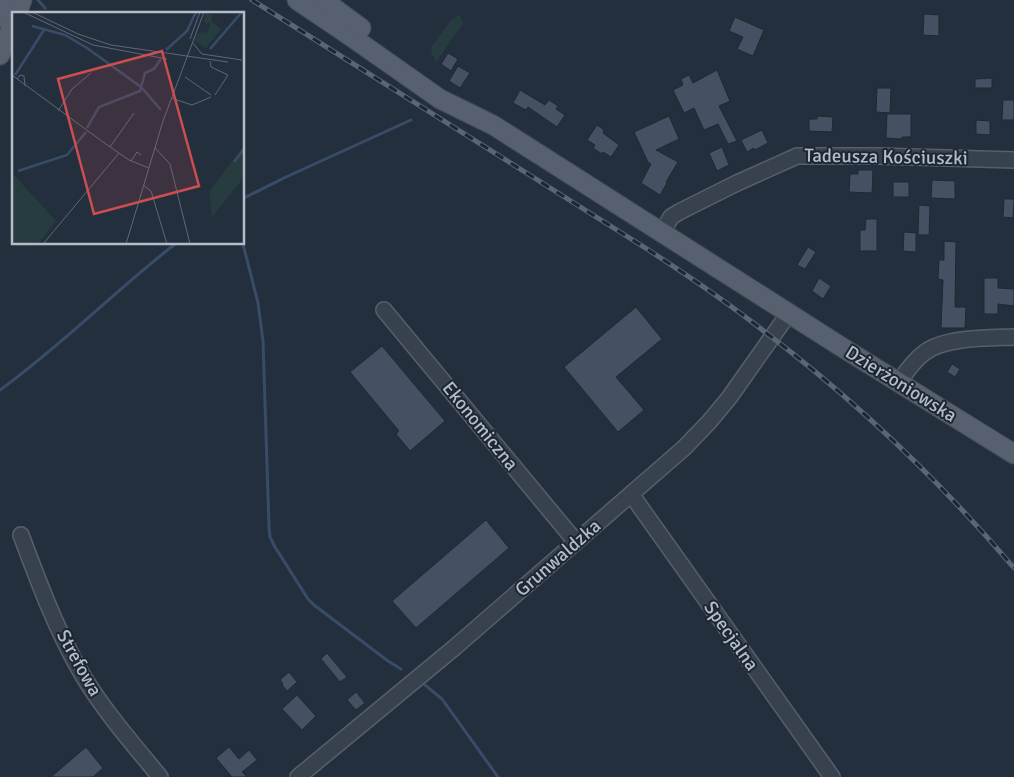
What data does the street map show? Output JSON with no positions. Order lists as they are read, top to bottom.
{
  "streets": {
    "main road": ["Dzierżoniowska"],
    "street": [
      "Tadeusza Kościuszki",
      "Ekonomiczna",
      "Grunwaldzka",
      "Specjalna",
      "Strefowa"
    ]
  },
  "crossings": [
    ["Tadeusza Kościuszki", "Dzierżoniowska"],
    ["Dzierżoniowska", "Grunwaldzka"],
    ["Ekonomiczna", "Grunwaldzka"],
    ["Grunwaldzka", "Specjalna"]
  ]
}
